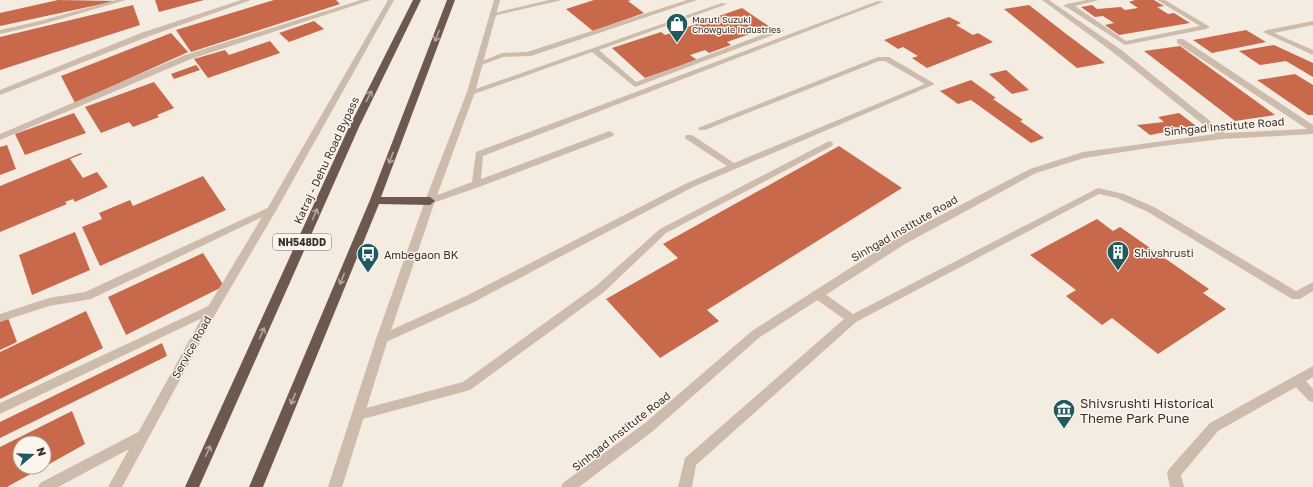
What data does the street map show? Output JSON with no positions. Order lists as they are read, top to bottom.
{
  "streets": {
    "highway": ["Katraj - Dehu Road Bypass", "NH548DD"],
    "street": ["Sinhgad Institute Road", "Service Road"]
  },
  "places": {
    "shop": ["Maruti Suzuki Chowgule Industries"],
    "building": ["Shivshrusti"],
    "bus stop": ["Ambegaon BK"],
    "museum": ["Shivsrushti Historical Theme Park Pune"]
  },
  "north": "right"
}
